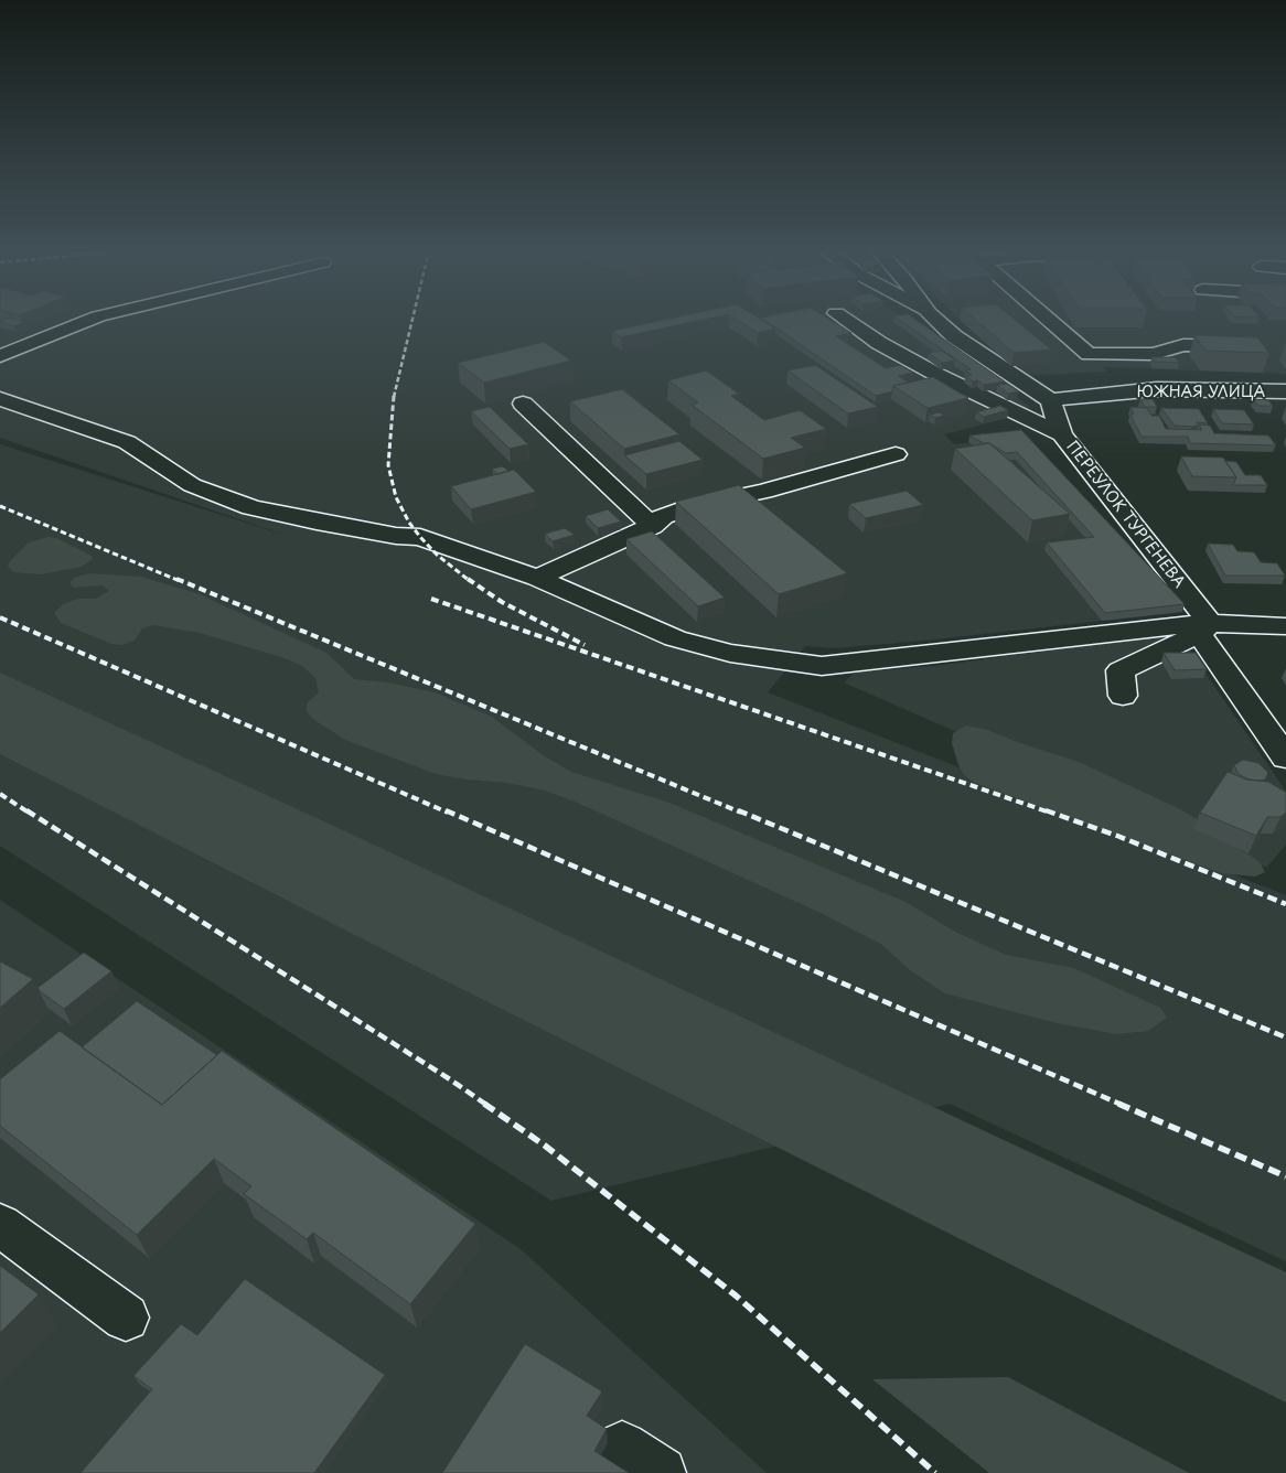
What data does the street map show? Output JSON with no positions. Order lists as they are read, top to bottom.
{
  "streets": {
    "street": ["ЮЖНАЯ УЛИЦА", "ПЕРЕУЛОК ТУРГЕНЕВА"]
  },
  "crossings": [
    ["ЮЖНАЯ УЛИЦА", "ПЕРЕУЛОК ТУРГЕНЕВА"]
  ]
}
